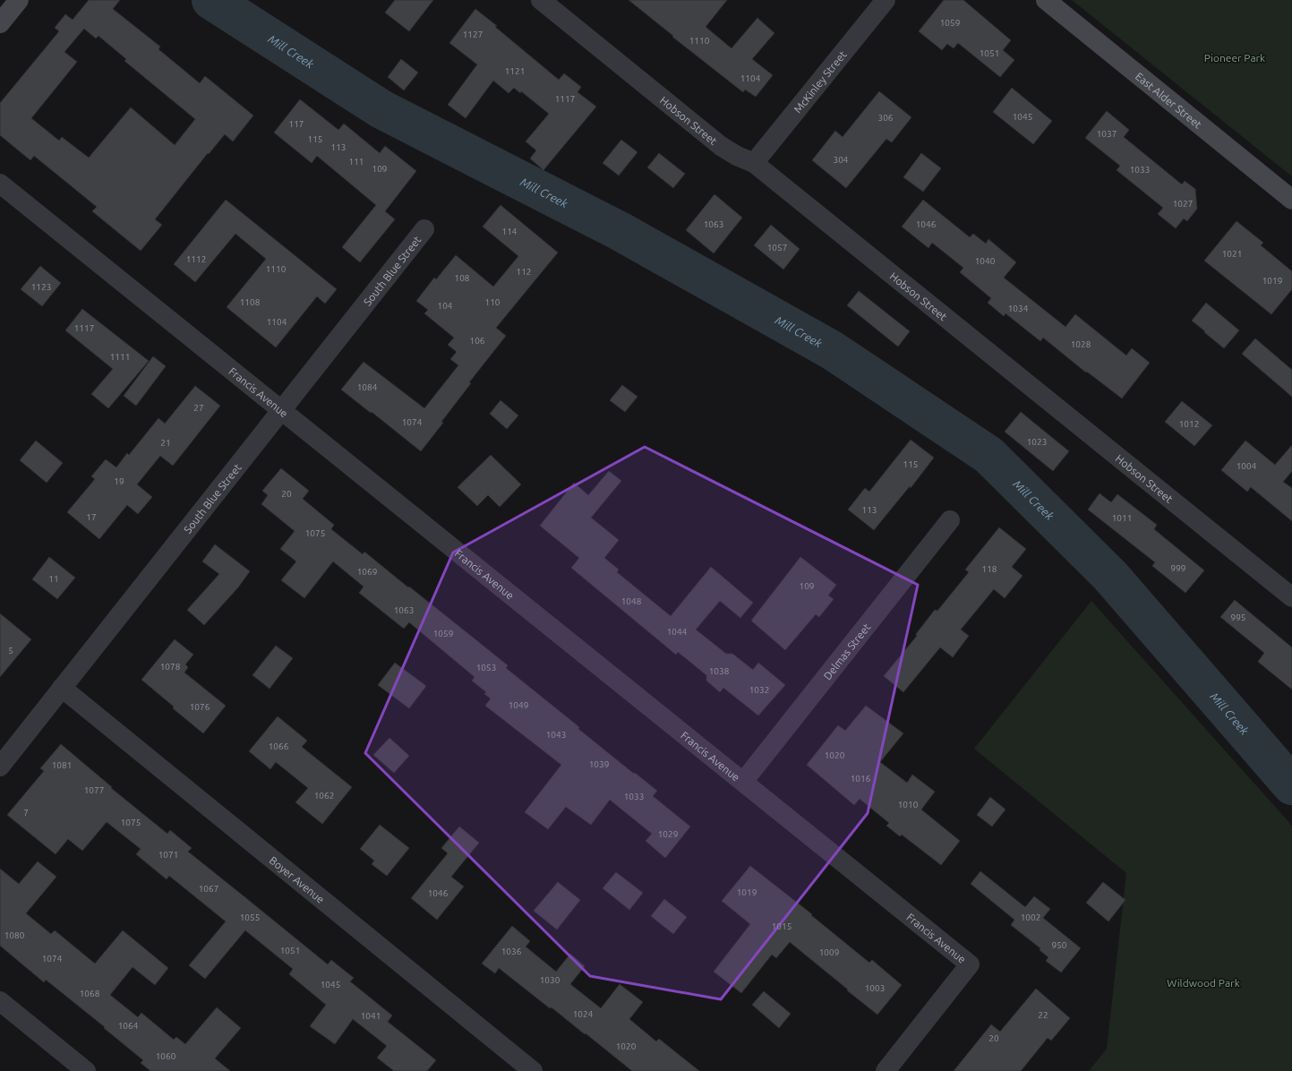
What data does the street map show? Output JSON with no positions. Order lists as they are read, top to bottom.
{
  "streets": {
    "main road": ["East Alder Street"],
    "street": [
      "McKinley Street",
      "Hobson Street",
      "South Blue Street",
      "Francis Avenue",
      "Delmas Street",
      "Boyer Avenue"
    ]
  },
  "crossings": [
    ["McKinley Street", "Hobson Street"],
    ["South Blue Street", "Francis Avenue"],
    ["South Blue Street", "Boyer Avenue"],
    ["Francis Avenue", "Delmas Street"]
  ],
  "water": ["Mill Creek"],
  "parks": ["Pioneer Park", "Wildwood Park"],
  "house_numbers": [
    "1059",
    "1127",
    "1110",
    "1051",
    "1121",
    "1104",
    "1117",
    "1045",
    "306",
    "117",
    "1037",
    "115",
    "113",
    "304",
    "111",
    "109",
    "1033",
    "1027",
    "1063",
    "1046",
    "114",
    "1057",
    "1021",
    "1112",
    "1040",
    "1110",
    "112",
    "108",
    "1019",
    "1123",
    "1108",
    "110",
    "104",
    "1034",
    "1104",
    "1117",
    "106",
    "1028",
    "1111",
    "1084",
    "27",
    "1074",
    "1012",
    "1023",
    "21",
    "115",
    "1004",
    "19",
    "20",
    "113",
    "17",
    "1011",
    "1075",
    "999",
    "118",
    "1069",
    "11",
    "109",
    "1048",
    "1063",
    "995",
    "1044",
    "1059",
    "5",
    "1078",
    "1053",
    "1038",
    "1032",
    "1049",
    "1076",
    "1043",
    "1066",
    "1020",
    "1039",
    "1081",
    "1016",
    "1077",
    "1062",
    "1033",
    "1010",
    "7",
    "1075",
    "1029",
    "1071",
    "1067",
    "1019",
    "1046",
    "1055",
    "1002",
    "1015",
    "1080",
    "950",
    "1051",
    "1036",
    "1009",
    "1074",
    "1030",
    "1045",
    "1003",
    "1068",
    "1024",
    "22",
    "1041",
    "1064",
    "20",
    "1020",
    "1060"
  ]
}
